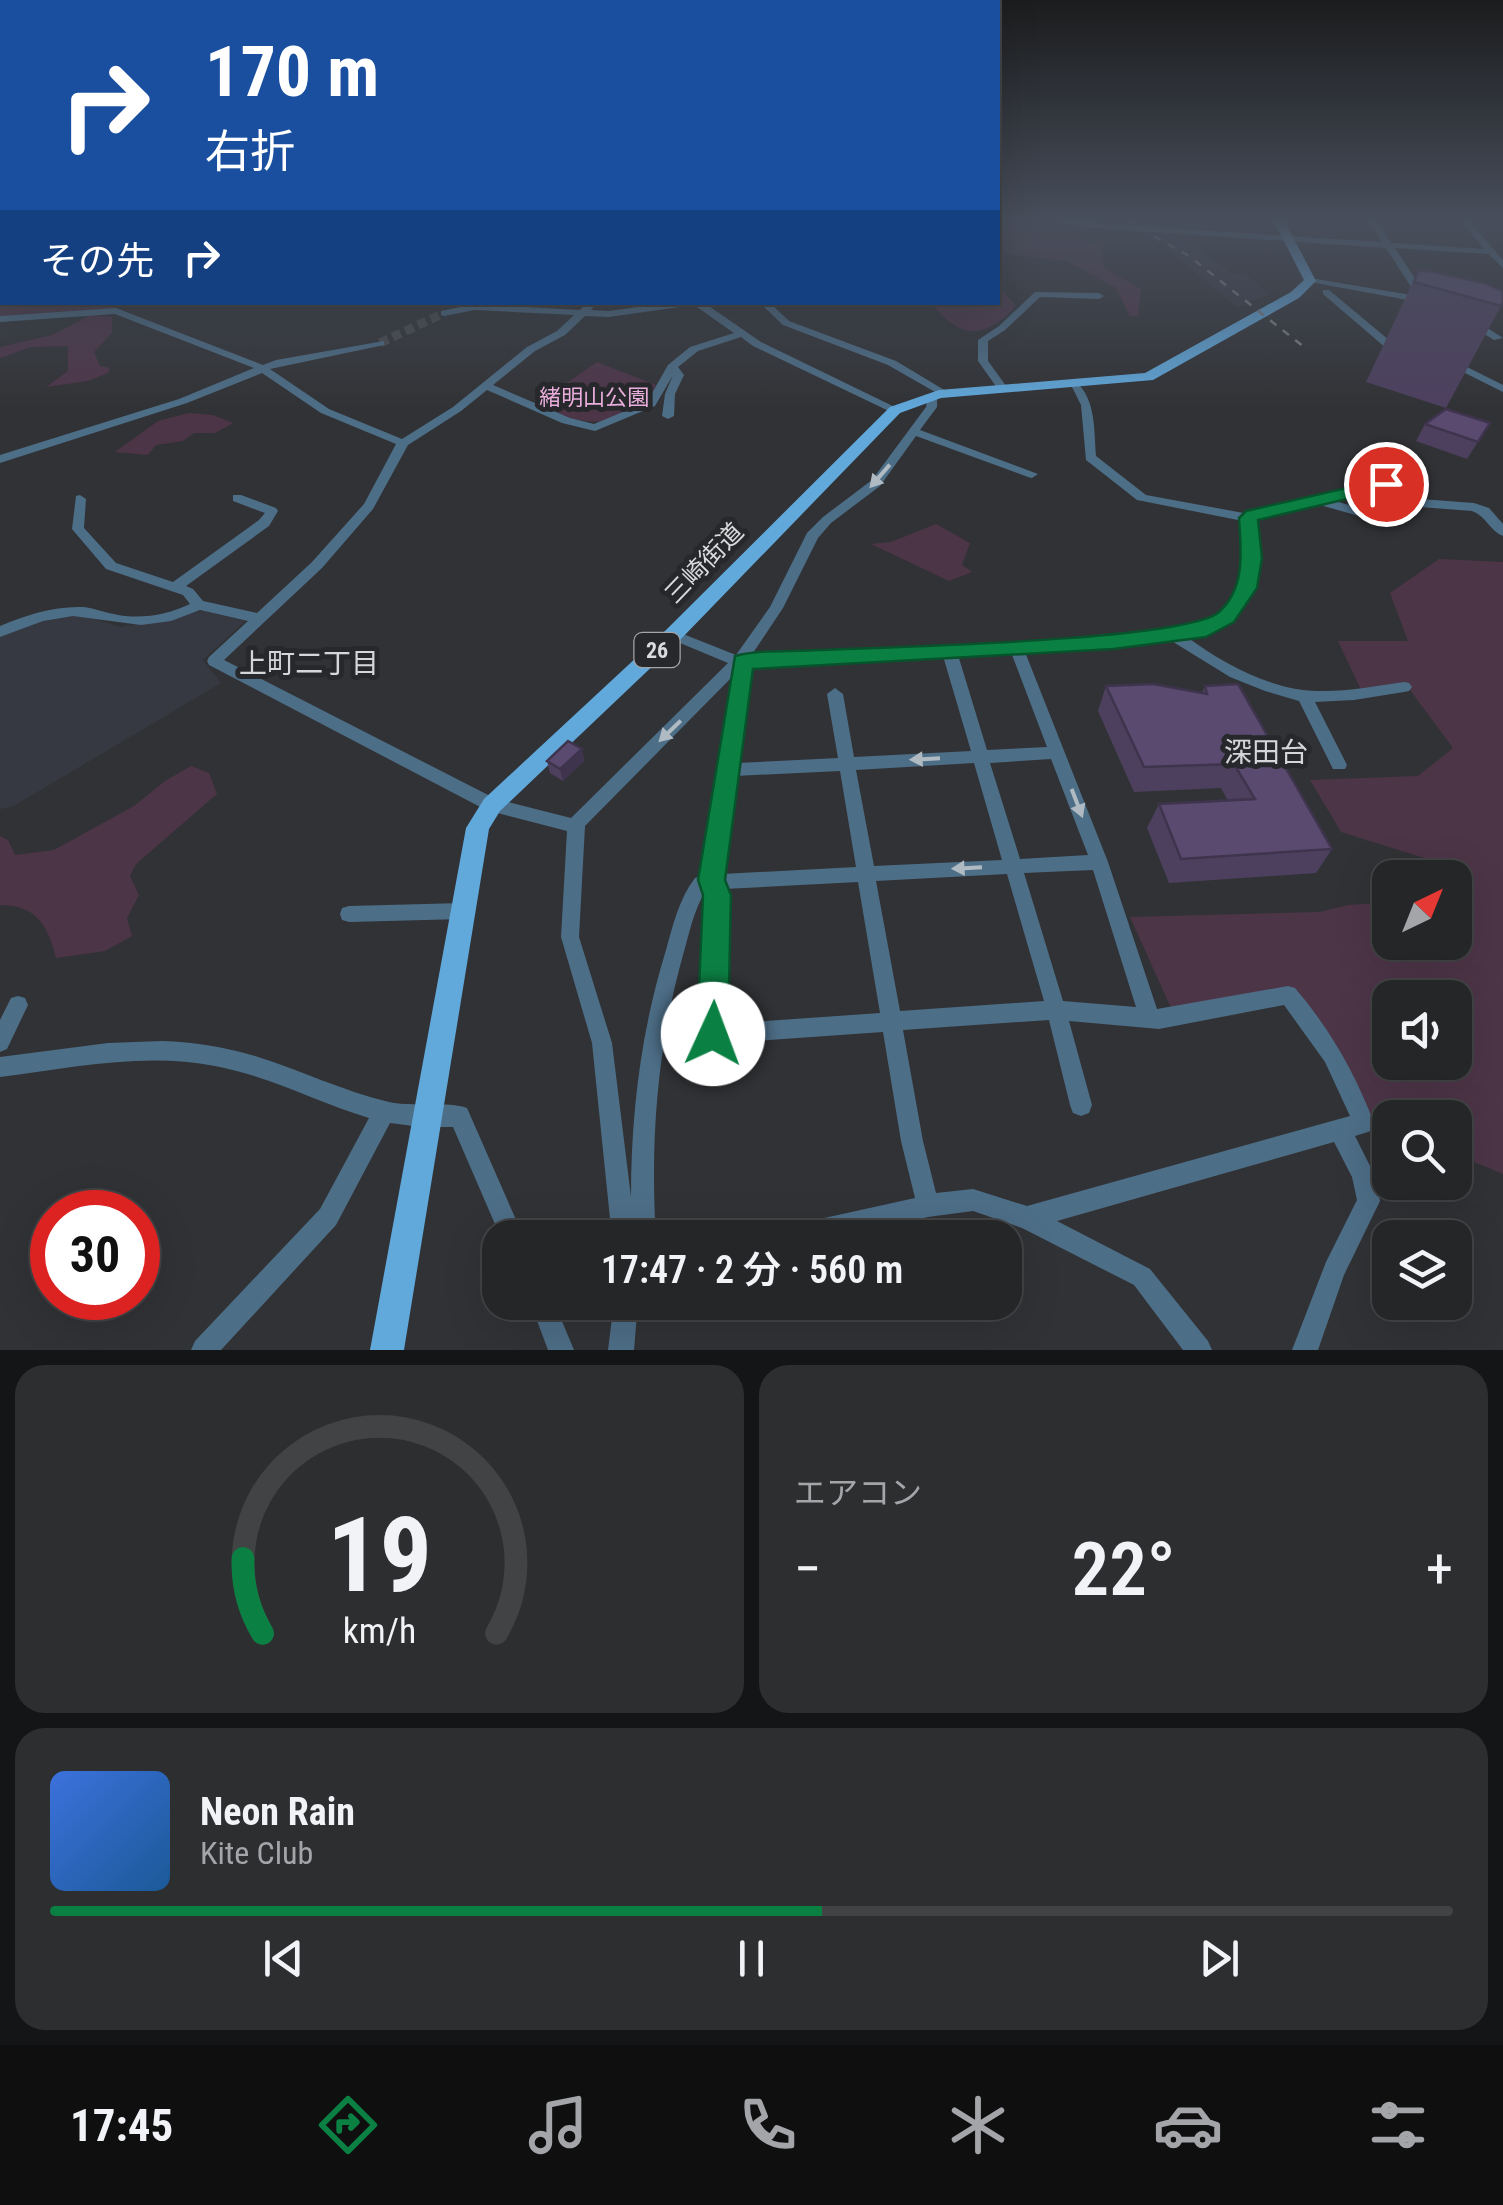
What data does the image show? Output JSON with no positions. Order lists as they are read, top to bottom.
{
  "streets": {
    "main road": ["三崎街道", "26"]
  },
  "districts": ["上町二丁目", "深田台"],
  "parks": ["緒明山公園"],
  "north": "top right",
  "page": {
    "turn": ["170 m", "右折"],
    "then": "その先",
    "limit": "30",
    "trip": "17:47 · 2 分 · 560 m",
    "tile": "エアコン",
    "heat": ["−", "22°", "+"],
    "song": ["Neon Rain", "Kite Club"],
    "tabs": "17:45",
    "gauge": ["19", "km/h"]
  }
}
